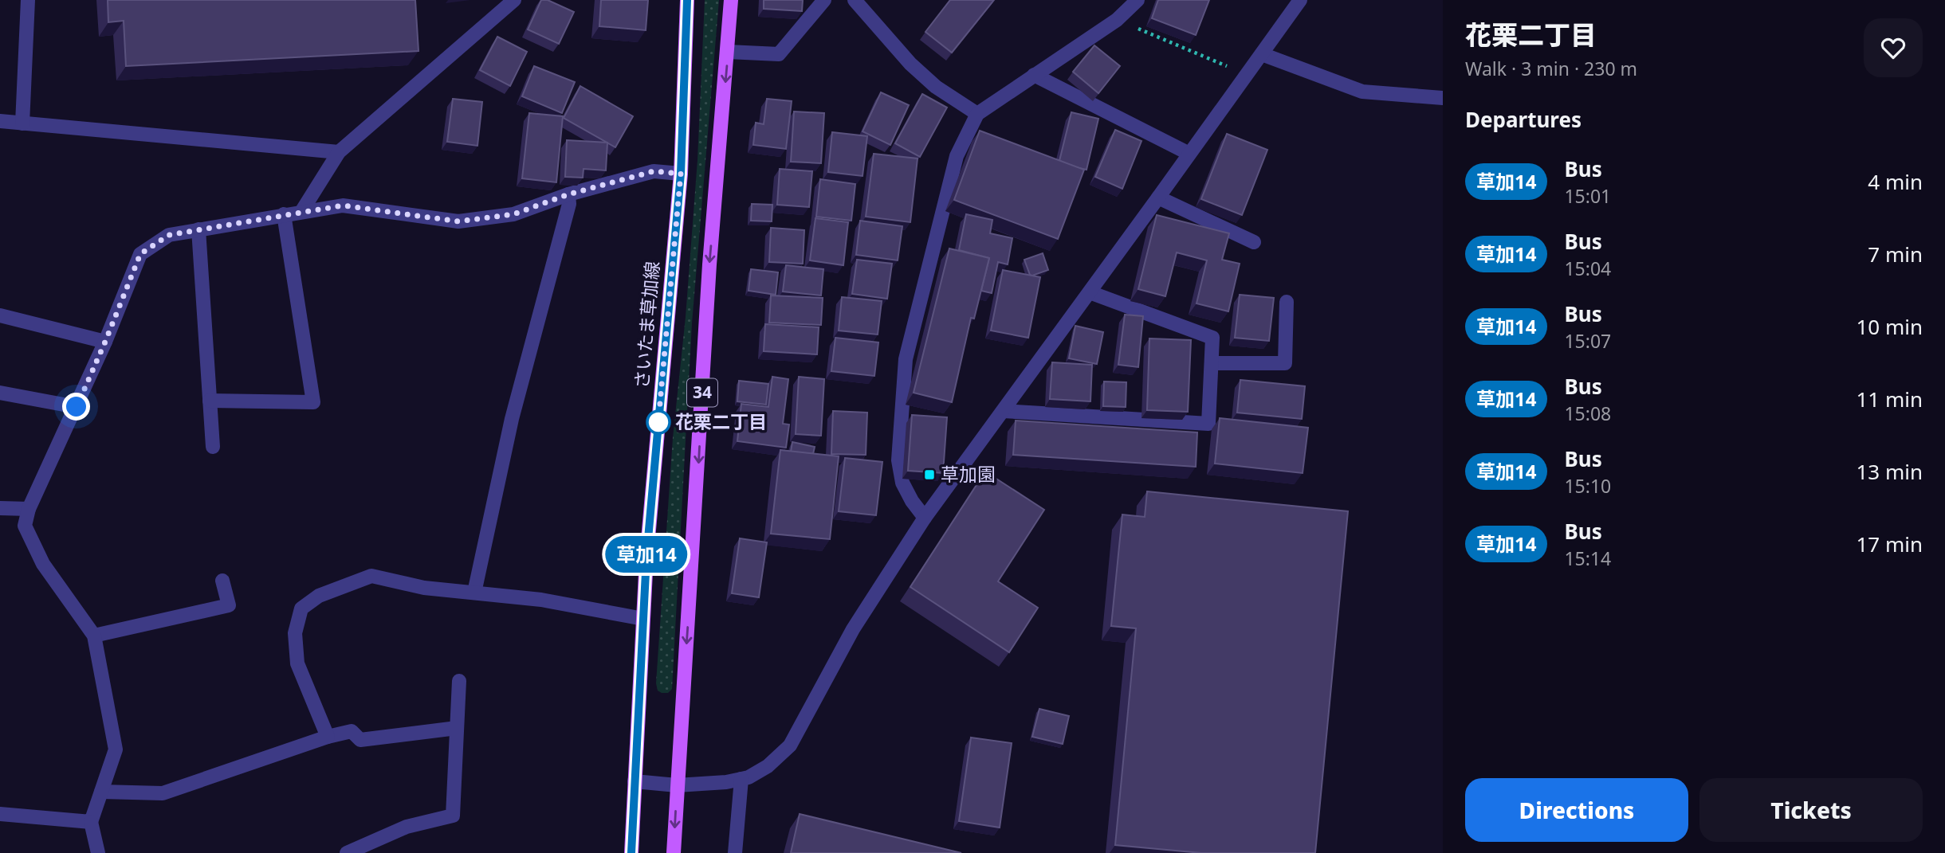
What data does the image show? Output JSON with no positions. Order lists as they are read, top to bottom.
{
  "streets": {
    "main road": ["さいたま草加線", "34"]
  },
  "places": {
    "other": ["花栗二丁目"],
    "transit": ["草加園"]
  },
  "lines": ["bus line 草加14"],
  "page": {
    "on_map": "草加14",
    "heading": [
      ["花栗二丁目", "Walk · 3 min · 230 m"],
      "Departures"
    ],
    "list": [
      {
        "mark": "草加14",
        "name": "Bus",
        "note": "15:01",
        "value": "4 min"
      },
      {
        "mark": "草加14",
        "name": "Bus",
        "note": "15:04",
        "value": "7 min"
      },
      {
        "mark": "草加14",
        "name": "Bus",
        "note": "15:07",
        "value": "10 min"
      },
      {
        "mark": "草加14",
        "name": "Bus",
        "note": "15:08",
        "value": "11 min"
      },
      {
        "mark": "草加14",
        "name": "Bus",
        "note": "15:10",
        "value": "13 min"
      },
      {
        "mark": "草加14",
        "name": "Bus",
        "note": "15:14",
        "value": "17 min"
      }
    ],
    "buttons": ["Directions", "Tickets"]
  }
}
